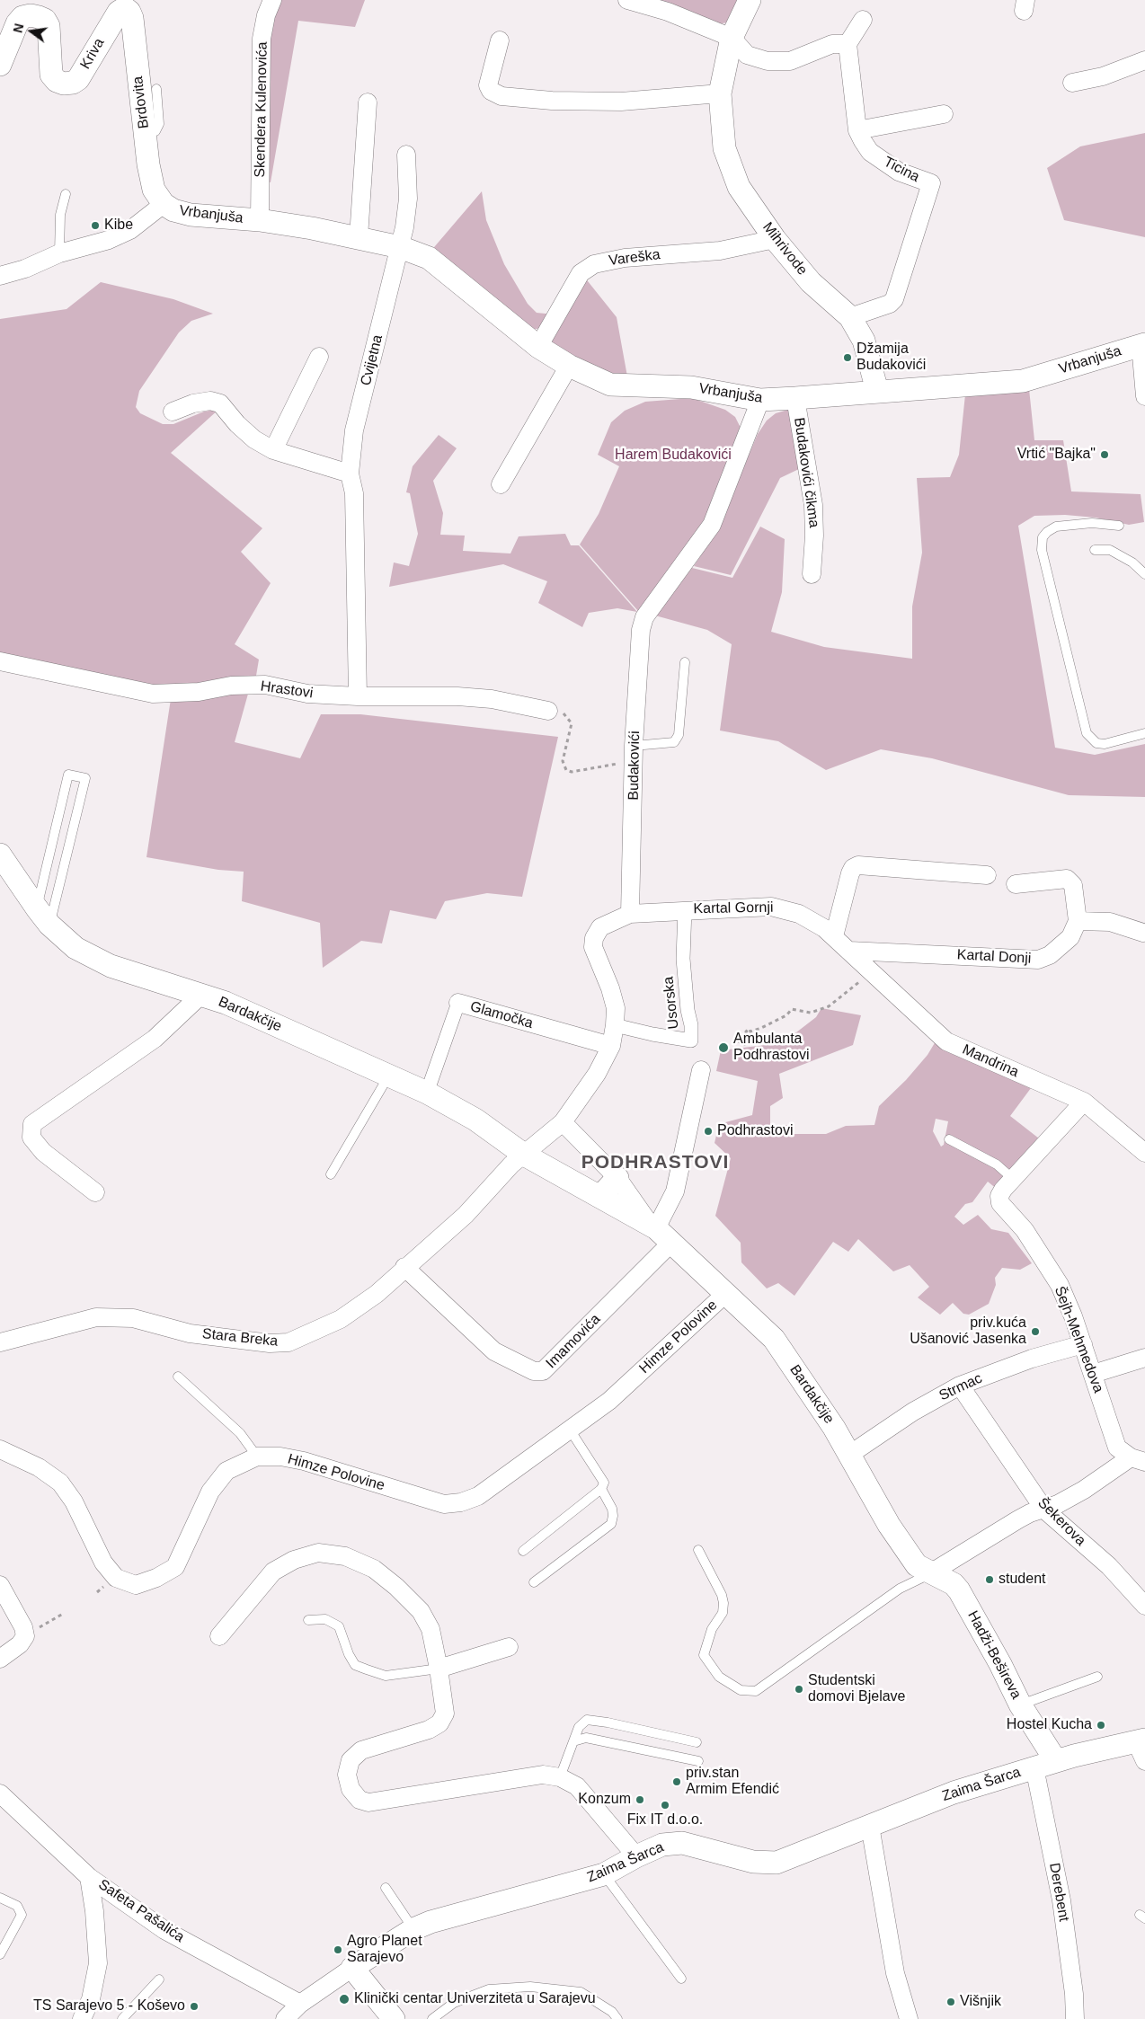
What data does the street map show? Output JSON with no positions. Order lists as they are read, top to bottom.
{
  "streets": {
    "street": [
      "Kriva",
      "Brdovita",
      "Skendera Kulenovića",
      "Ticina",
      "Vrbanjuša",
      "Mihrivode",
      "Vareška",
      "Cvijetna",
      "Budakovići čikma",
      "Hrastovi",
      "Budakovići",
      "Kartal Gornji",
      "Kartal Donji",
      "Usorska",
      "Bardakčije",
      "Glamočka",
      "Mandrina",
      "Himze Polovine",
      "Stara Breka",
      "Šejh-Mehmedova",
      "Imamovića",
      "Strmac",
      "Šekerova",
      "Hadži-Bešireva",
      "Zaima Šarca",
      "Derebent",
      "Safeta Pašalića"
    ]
  },
  "crossings": [
    ["Kriva", "Brdovita"],
    ["Brdovita", "Vrbanjuša"],
    ["Skendera Kulenovića", "Vrbanjuša"],
    ["Ticina", "Mihrivode"],
    ["Vrbanjuša", "Mihrivode"],
    ["Vrbanjuša", "Vareška"],
    ["Vrbanjuša", "Cvijetna"],
    ["Vrbanjuša", "Budakovići čikma"],
    ["Vrbanjuša", "Budakovići"],
    ["Mihrivode", "Vareška"],
    ["Cvijetna", "Hrastovi"],
    ["Budakovići", "Kartal Gornji"],
    ["Kartal Gornji", "Kartal Donji"],
    ["Kartal Gornji", "Usorska"],
    ["Kartal Gornji", "Mandrina"],
    ["Kartal Donji", "Mandrina"],
    ["Bardakčije", "Glamočka"],
    ["Bardakčije", "Himze Polovine"],
    ["Bardakčije", "Stara Breka"],
    ["Bardakčije", "Šejh-Mehmedova"],
    ["Bardakčije", "Imamovića"],
    ["Bardakčije", "Strmac"],
    ["Bardakčije", "Hadži-Bešireva"],
    ["Stara Breka", "Imamovića"],
    ["Šejh-Mehmedova", "Strmac"],
    ["Šejh-Mehmedova", "Šekerova"],
    ["Šejh-Mehmedova", "Hadži-Bešireva"],
    ["Strmac", "Šekerova"],
    ["Hadži-Bešireva", "Zaima Šarca"],
    ["Zaima Šarca", "Derebent"],
    ["Zaima Šarca", "Safeta Pašalića"]
  ],
  "districts": ["PODHRASTOVI"],
  "parks": ["Harem Budakovići"],
  "places": [
    "Kibe",
    "Džamija Budakovići",
    "Vrtić \"Bajka\"",
    "Ambulanta Podhrastovi",
    "Podhrastovi",
    "priv.kuća Ušanović Jasenka",
    "student",
    "Studentski domovi Bjelave",
    "Hostel Kucha",
    "priv.stan Armim Efendić",
    "Konzum",
    "Fix IT d.o.o.",
    "Agro Planet Sarajevo",
    "Klinički centar Univerziteta u Sarajevu",
    "Višnjik",
    "TS Sarajevo 5 - Koševo"
  ],
  "north": "left"
}
